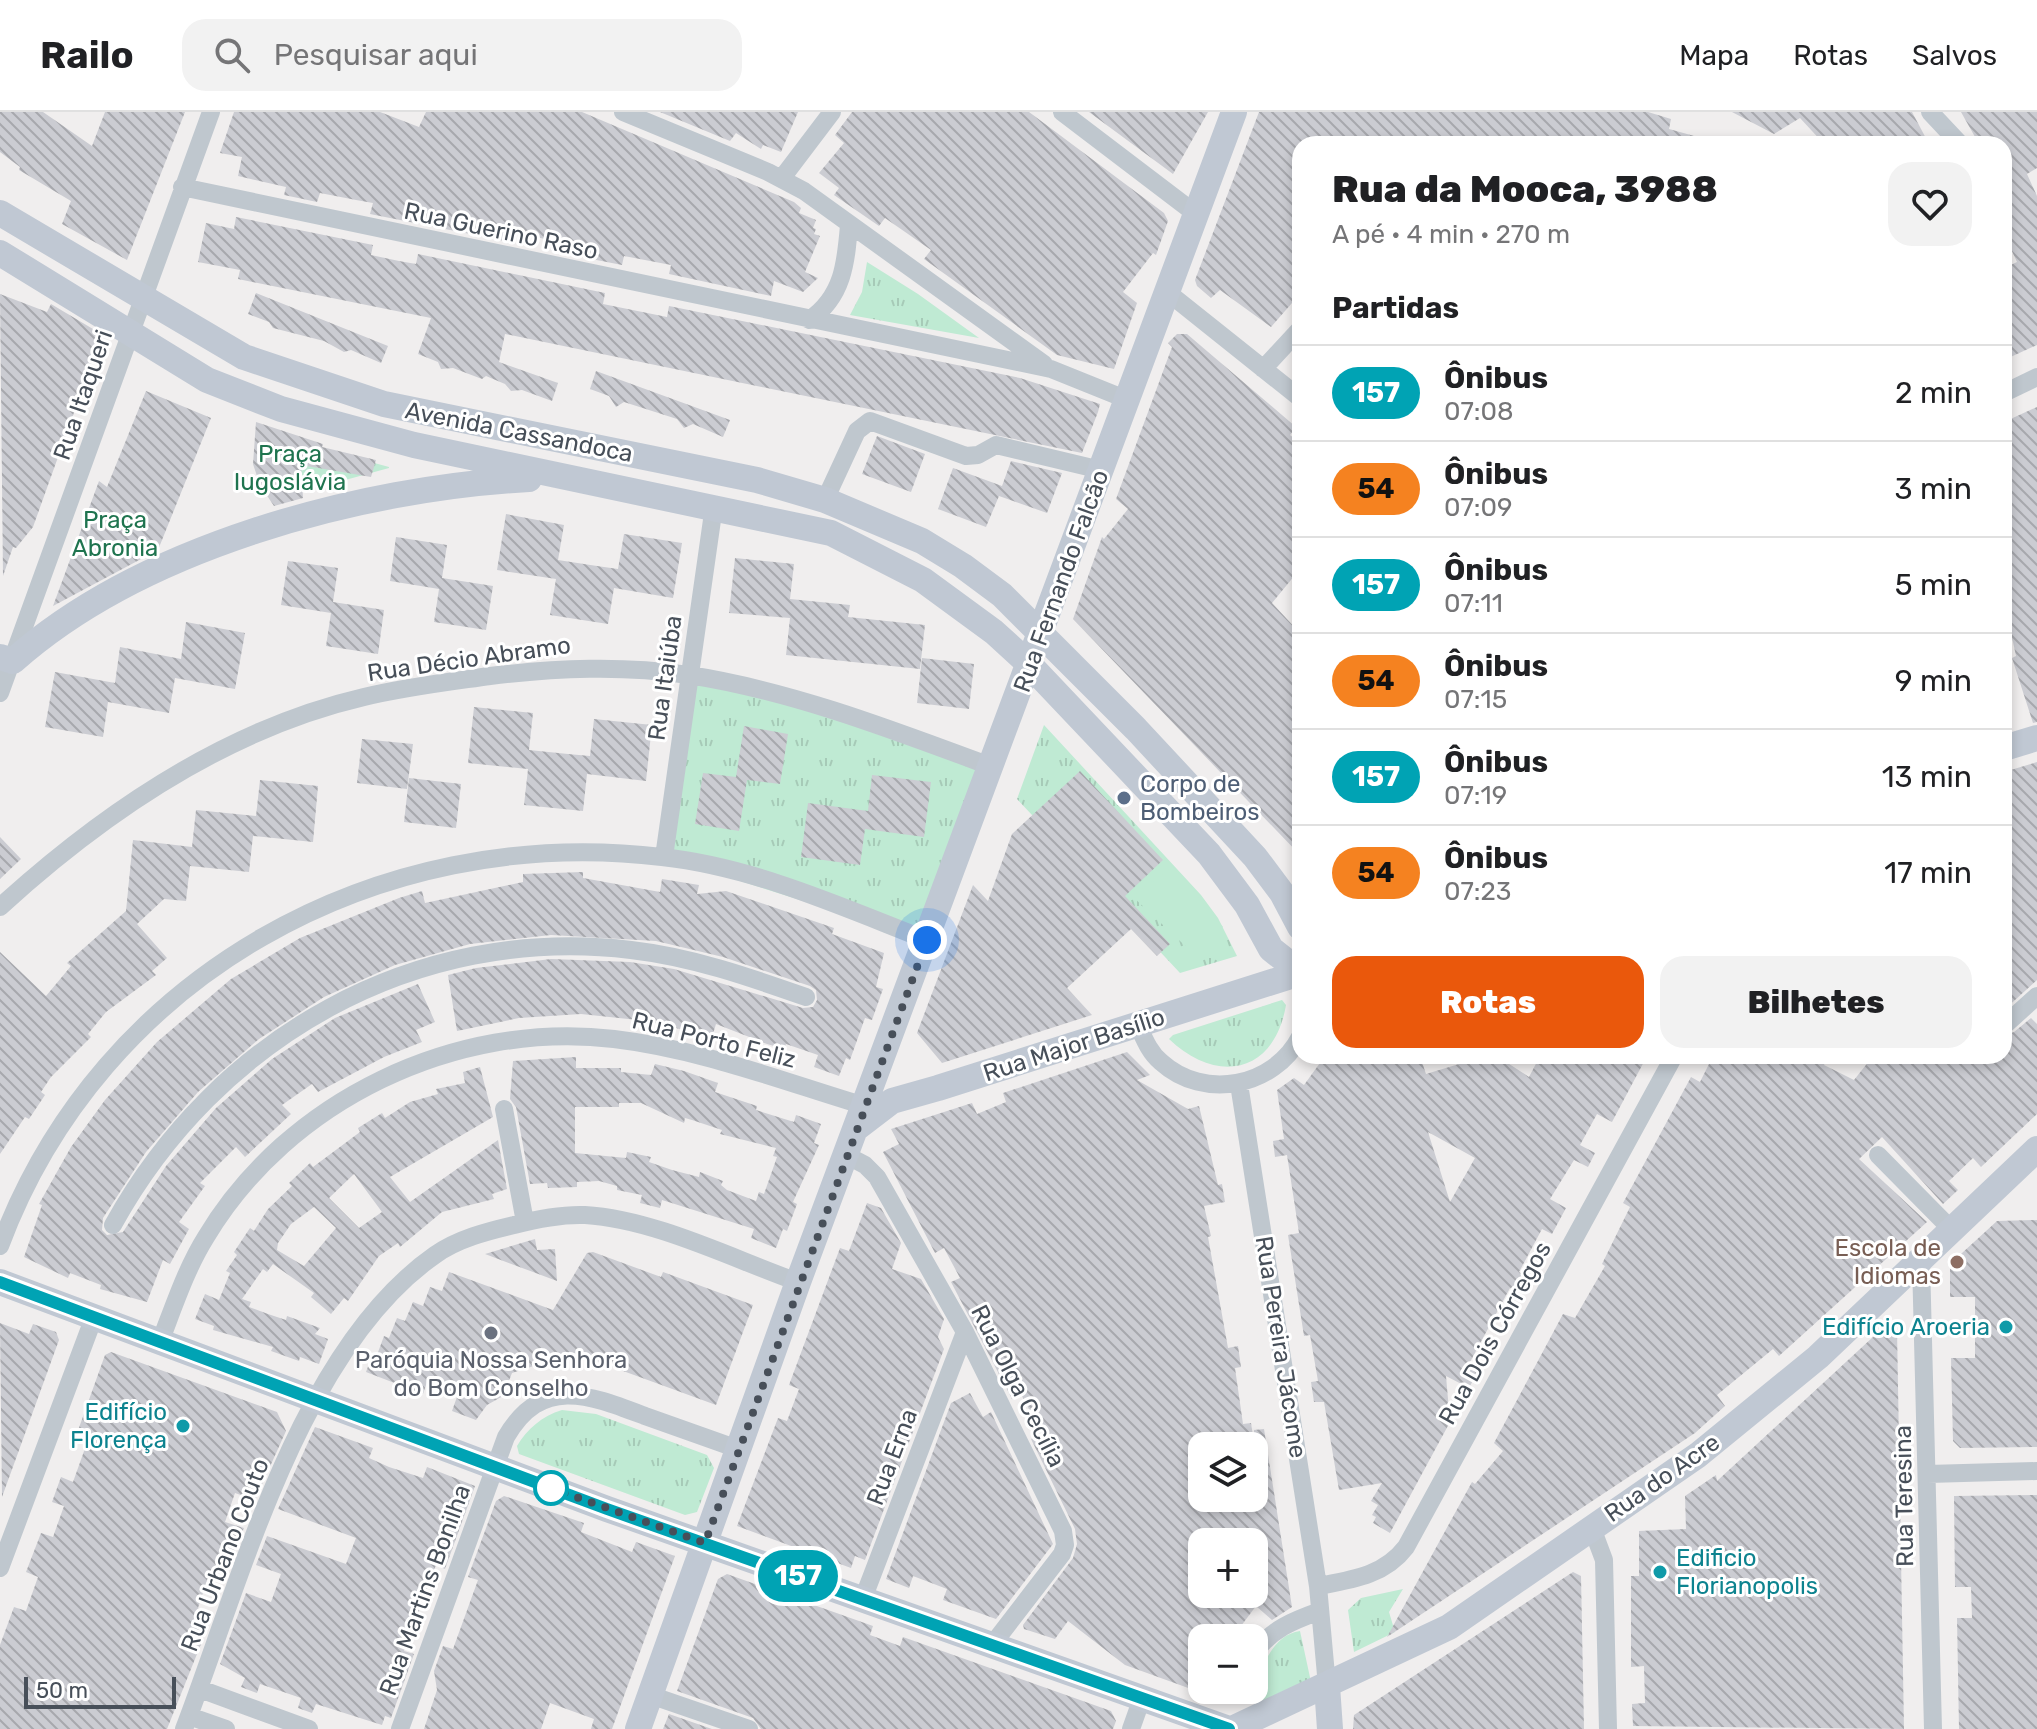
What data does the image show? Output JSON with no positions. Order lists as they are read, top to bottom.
{
  "streets": {
    "main road": [
      "Avenida Cassandoca",
      "Rua Fernando Falcão",
      "Rua Major Basílio",
      "Rua Pereira Jácome",
      "Rua do Acre"
    ],
    "street": [
      "Rua Guerino Raso",
      "Rua Itaqueri",
      "Rua Décio Abramo",
      "Rua Itaiúba",
      "Rua Porto Feliz",
      "Rua Dois Córregos",
      "Rua Olga Cecília",
      "Rua Erna",
      "Rua Teresina",
      "Rua Urbano Couto",
      "Rua Martins Bonilha"
    ]
  },
  "crossings": [
    ["Rua Guerino Raso", "Rua Itaqueri"],
    ["Rua Itaqueri", "Avenida Cassandoca"],
    ["Avenida Cassandoca", "Rua Fernando Falcão"],
    ["Avenida Cassandoca", "Rua Itaiúba"],
    ["Rua Fernando Falcão", "Rua Décio Abramo"],
    ["Rua Fernando Falcão", "Rua Porto Feliz"],
    ["Rua Fernando Falcão", "Rua Major Basílio"],
    ["Rua Fernando Falcão", "Rua Olga Cecília"],
    ["Rua Fernando Falcão", "Rua Urbano Couto"],
    ["Rua Fernando Falcão", "Rua Martins Bonilha"],
    ["Rua Décio Abramo", "Rua Itaiúba"],
    ["Rua Porto Feliz", "Rua Major Basílio"],
    ["Rua Dois Córregos", "Rua Pereira Jácome"],
    ["Rua Pereira Jácome", "Rua do Acre"],
    ["Rua Olga Cecília", "Rua Erna"],
    ["Rua do Acre", "Rua Teresina"]
  ],
  "parks": ["Praça Iugoslávia", "Praça Abronia"],
  "places": [
    "Corpo de Bombeiros",
    "Escola de Idiomas",
    "Edifício Aroeria",
    "Paróquia Nossa Senhora do Bom Conselho",
    "Edifício Florença",
    "Edificio Florianopolis"
  ],
  "lines": ["bus line 157"],
  "scale_bar": "50 m",
  "page": {
    "header": "Railo",
    "search": "Pesquisar aqui",
    "nav": ["Mapa", "Rotas", "Salvos"],
    "on_map": "157",
    "heading": [
      ["Rua da Mooca, 3988", "A pé · 4 min · 270 m"],
      "Partidas"
    ],
    "list": [
      {
        "mark": "157",
        "name": "Ônibus",
        "note": "07:08",
        "value": "2 min"
      },
      {
        "mark": "54",
        "name": "Ônibus",
        "note": "07:09",
        "value": "3 min"
      },
      {
        "mark": "157",
        "name": "Ônibus",
        "note": "07:11",
        "value": "5 min"
      },
      {
        "mark": "54",
        "name": "Ônibus",
        "note": "07:15",
        "value": "9 min"
      },
      {
        "mark": "157",
        "name": "Ônibus",
        "note": "07:19",
        "value": "13 min"
      },
      {
        "mark": "54",
        "name": "Ônibus",
        "note": "07:23",
        "value": "17 min"
      }
    ],
    "buttons": ["Rotas", "Bilhetes"],
    "map_buttons": ["+", "−"],
    "scale": "50 m"
  }
}
